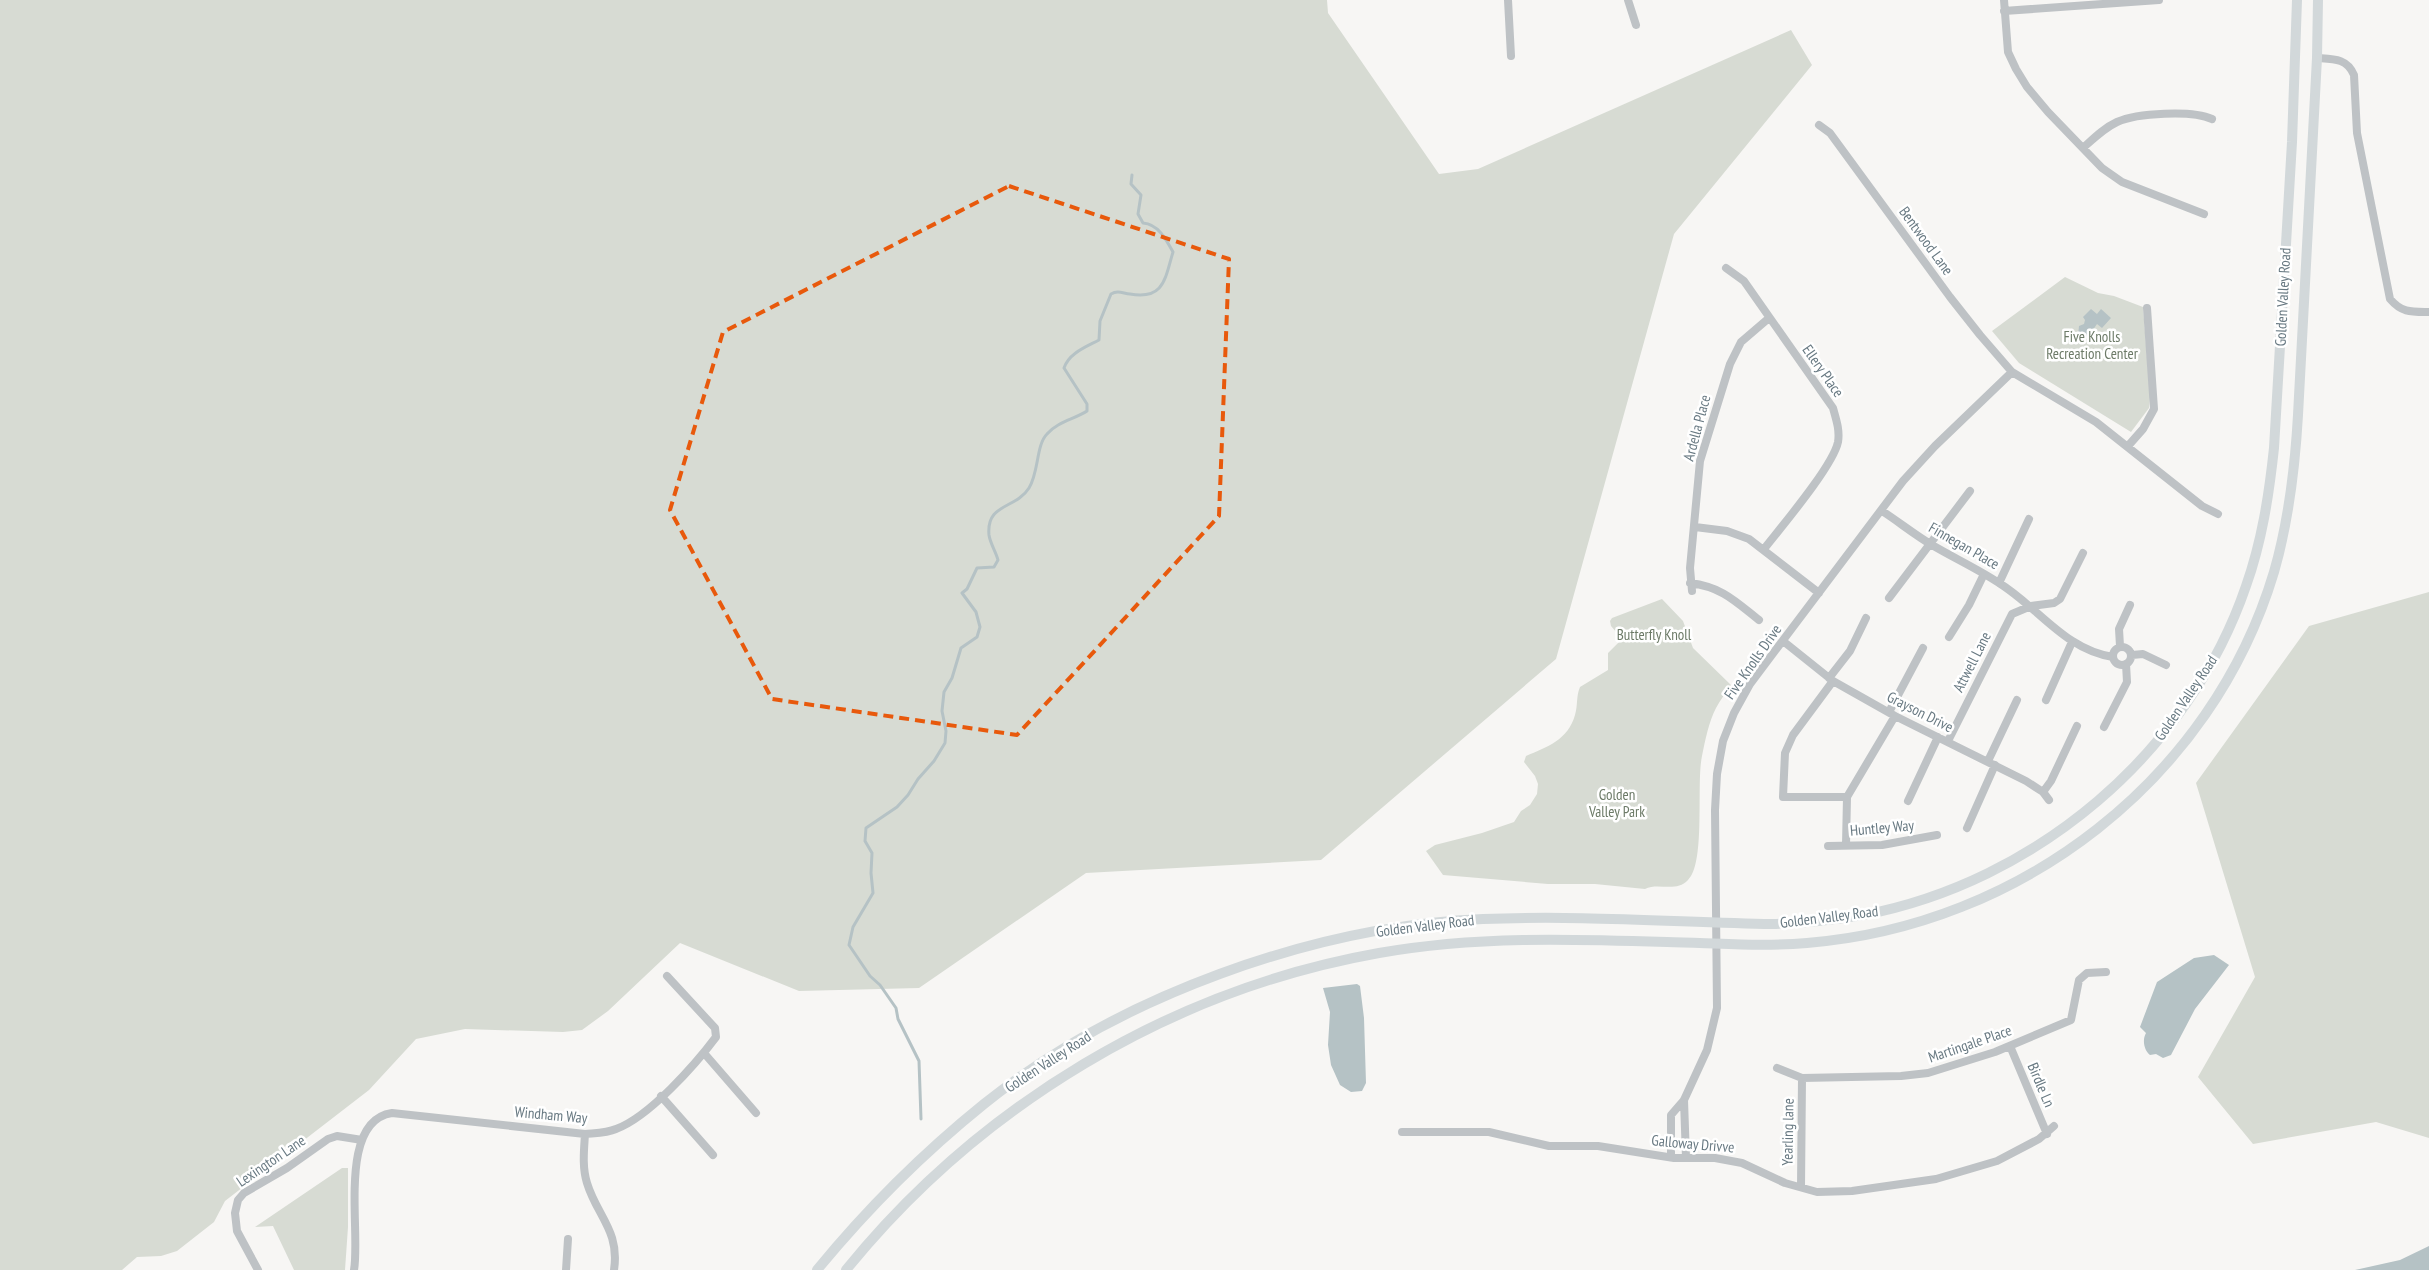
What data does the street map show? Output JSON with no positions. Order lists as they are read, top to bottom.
{
  "streets": {
    "main road": ["Golden Valley Road"],
    "street": [
      "Bentwood Lane",
      "Ellery Place",
      "Ardella Place",
      "Finnegan Place",
      "Five Knolls Drive",
      "Attwell Lane",
      "Grayson Drive",
      "Huntley Way",
      "Martingale Place",
      "Birdle Ln",
      "Windham Way",
      "Yearling lane",
      "Galloway Drivve",
      "Lexington Lane"
    ]
  },
  "crossings": [
    ["Bentwood Lane", "Five Knolls Drive"],
    ["Golden Valley Road", "Five Knolls Drive"],
    ["Ellery Place", "Ardella Place"],
    ["Finnegan Place", "Five Knolls Drive"],
    ["Finnegan Place", "Attwell Lane"],
    ["Five Knolls Drive", "Grayson Drive"],
    ["Five Knolls Drive", "Galloway Drivve"],
    ["Attwell Lane", "Grayson Drive"],
    ["Martingale Place", "Birdle Ln"],
    ["Martingale Place", "Yearling lane"],
    ["Birdle Ln", "Galloway Drivve"],
    ["Windham Way", "Lexington Lane"],
    ["Yearling lane", "Galloway Drivve"]
  ],
  "parks": ["Five Knolls Recreation Center", "Butterfly Knoll", "Golden Valley Park"]
}
